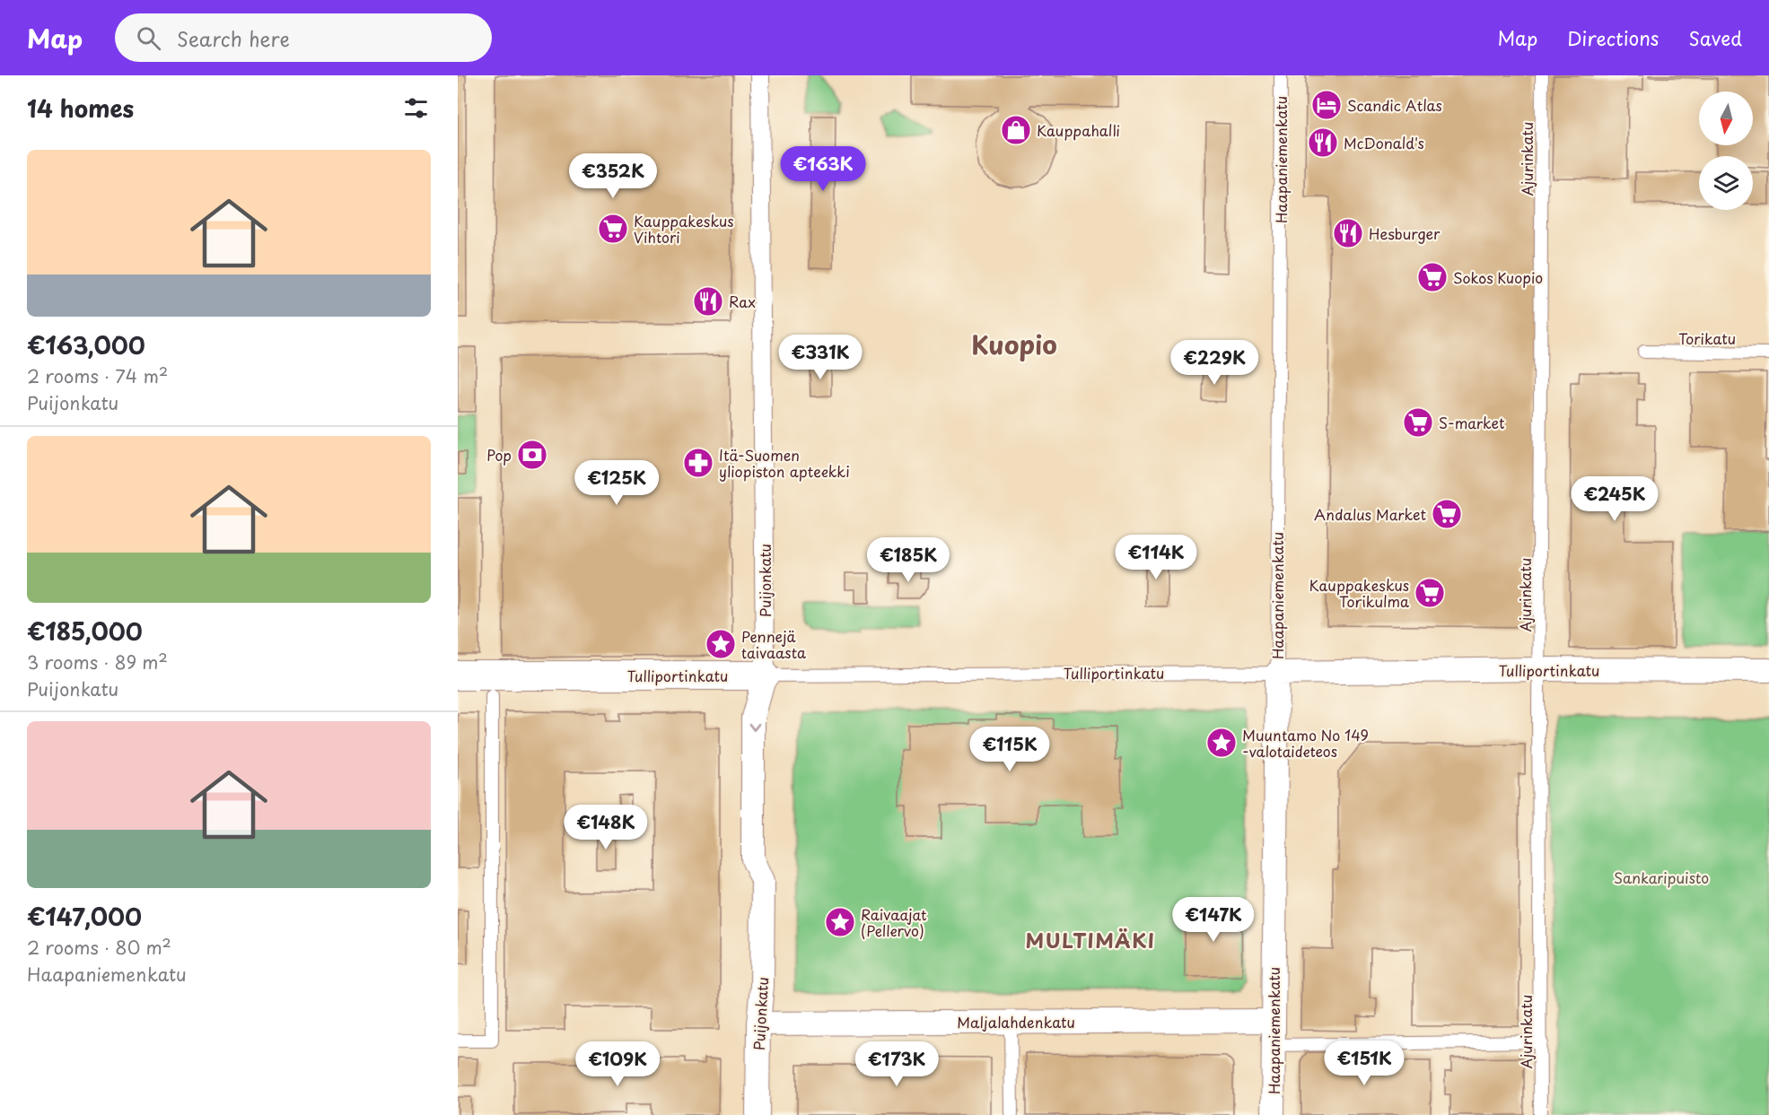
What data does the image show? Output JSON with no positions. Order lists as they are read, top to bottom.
{
  "streets": {
    "street": [
      "Haapaniemenkatu",
      "Puijonkatu",
      "Tulliportinkatu",
      "Maljalahdenkatu"
    ],
    "lane": ["Ajurinkatu", "Torikatu"]
  },
  "crossings": [
    ["Ajurinkatu", "Tulliportinkatu"],
    ["Haapaniemenkatu", "Tulliportinkatu"],
    ["Haapaniemenkatu", "Maljalahdenkatu"],
    ["Puijonkatu", "Tulliportinkatu"],
    ["Puijonkatu", "Maljalahdenkatu"]
  ],
  "districts": ["Kuopio", "MULTIMÄKI"],
  "parks": ["Sankaripuisto"],
  "places": {
    "hotel": ["Scandic Atlas"],
    "shop": ["Kauppahalli"],
    "restaurant": ["McDonald's", "Hesburger", "Rax"],
    "supermarket": [
      "Kauppakeskus Vihtori",
      "Sokos Kuopio",
      "S-market",
      "Andalus Market",
      "Kauppakeskus Torikulma"
    ],
    "bank": ["Pop"],
    "pharmacy": ["Itä-Suomen yliopiston apteekki"],
    "place": ["Pennejä taivaasta", "Muuntamo No 149 -valotaideteos", "Raivaajat (Pellervo)"]
  },
  "north": "bottom",
  "page": {
    "header": "Map",
    "search": "Search here",
    "nav": ["Map", "Directions", "Saved"],
    "heading": "14 homes",
    "list": [
      {
        "name": "€163,000",
        "note": "2 rooms · 74 m² · Puijonkatu"
      },
      {
        "name": "€185,000",
        "note": "3 rooms · 89 m² · Puijonkatu"
      },
      {
        "name": "€147,000",
        "note": "2 rooms · 80 m² · Haapaniemenkatu"
      }
    ],
    "price": [
      "€163K",
      "€352K",
      "€331K",
      "€229K",
      "€125K",
      "€245K",
      "€114K",
      "€185K",
      "€115K",
      "€148K",
      "€147K",
      "€151K",
      "€109K",
      "€173K"
    ]
  }
}
